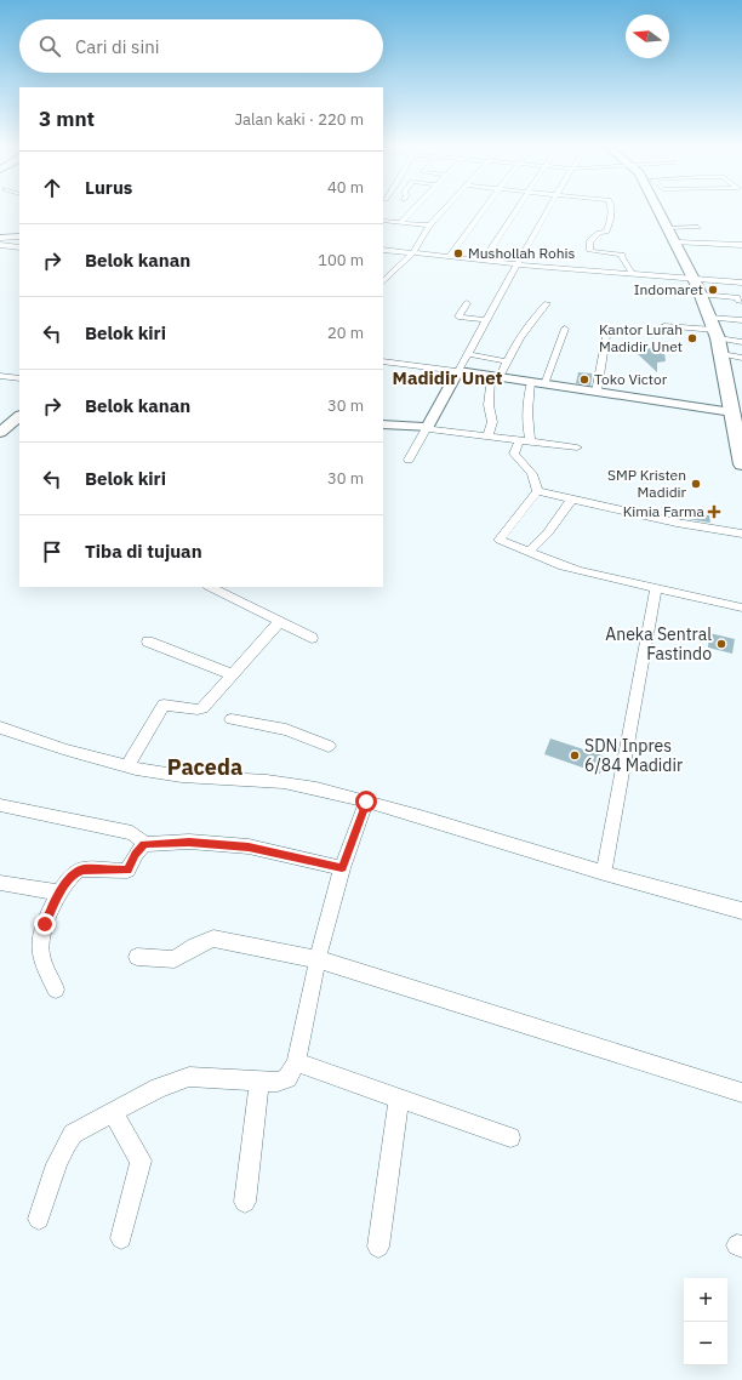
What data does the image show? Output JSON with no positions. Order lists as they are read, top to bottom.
{
  "districts": ["Madidir Unet", "Paceda"],
  "places": {
    "other": [
      "Mushollah Rohis",
      "Indomaret",
      "Kantor Lurah Madidir Unet",
      "Toko Victor",
      "SMP Kristen Madidir",
      "Aneka Sentral Fastindo",
      "SDN Inpres 6/84 Madidir"
    ],
    "health": ["Kimia Farma"]
  },
  "north": "left",
  "page": {
    "search": "Cari di sini",
    "heading": ["3 mnt", "Jalan kaki · 220 m"],
    "list": [
      ["Lurus", "40 m"],
      ["Belok kanan", "100 m"],
      ["Belok kiri", "20 m"],
      ["Belok kanan", "30 m"],
      ["Belok kiri", "30 m"],
      "Tiba di tujuan"
    ],
    "map_buttons": ["+", "−"]
  }
}
